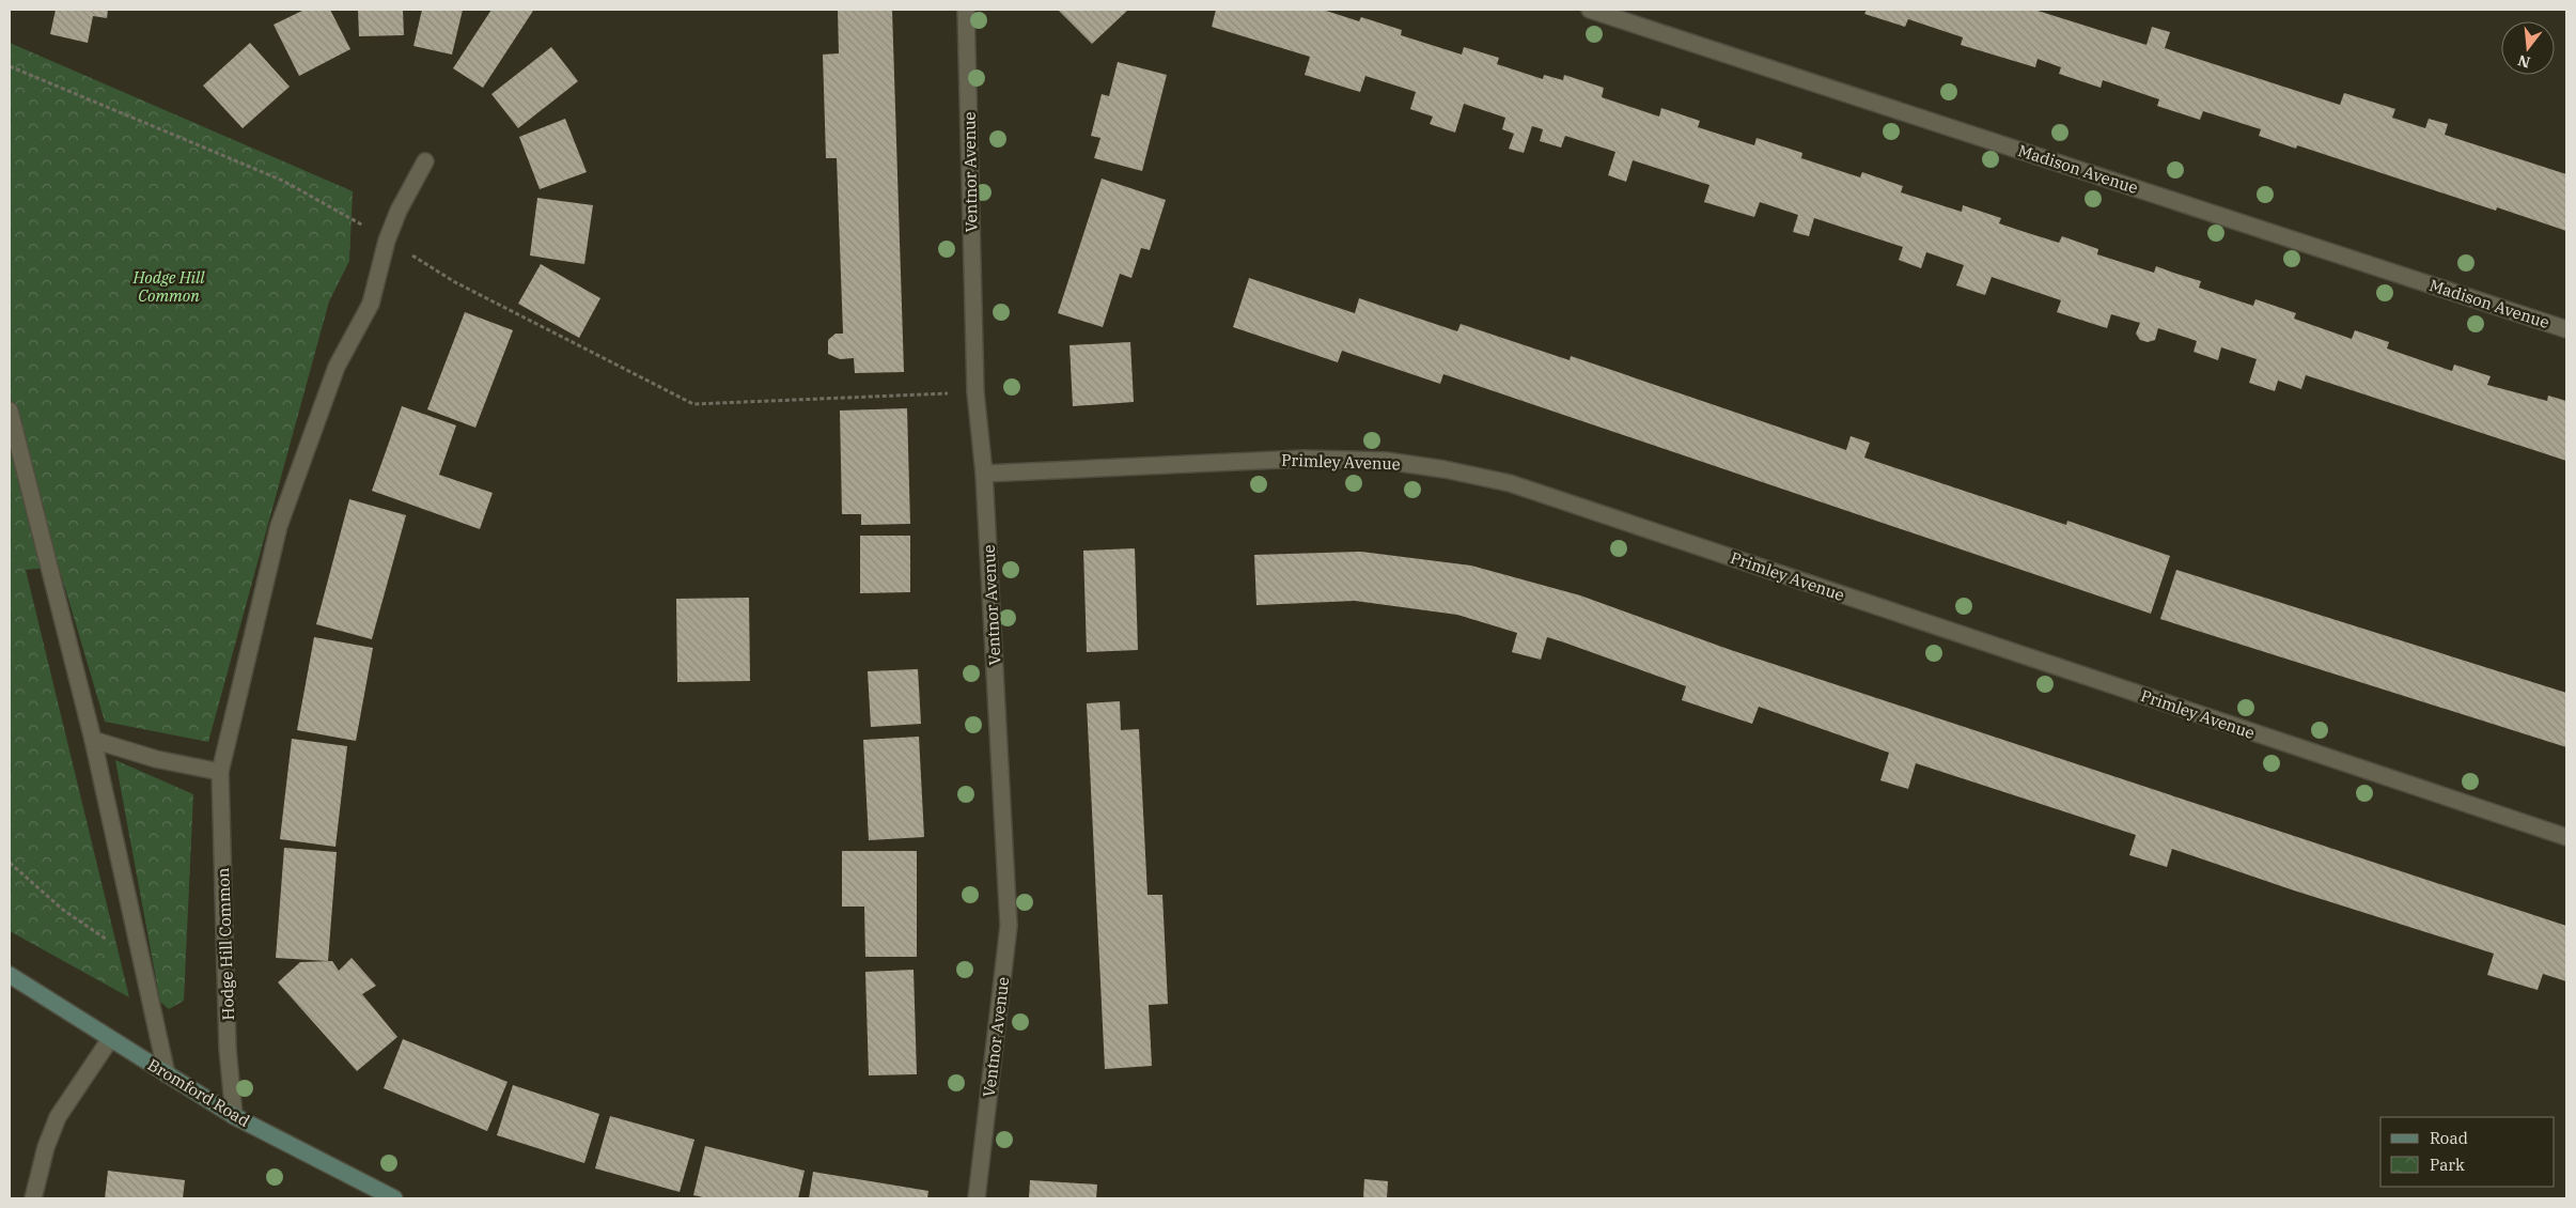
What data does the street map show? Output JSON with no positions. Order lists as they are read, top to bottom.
{
  "streets": {
    "street": [
      "Madison Avenue",
      "Ventnor Avenue",
      "Primley Avenue",
      "Hodge Hill Common",
      "Bromford Road"
    ]
  },
  "crossings": [
    ["Ventnor Avenue", "Primley Avenue"],
    ["Hodge Hill Common", "Bromford Road"]
  ],
  "parks": ["Hodge Hill Common"],
  "legend": ["Road", "Park"],
  "north": "bottom"
}
